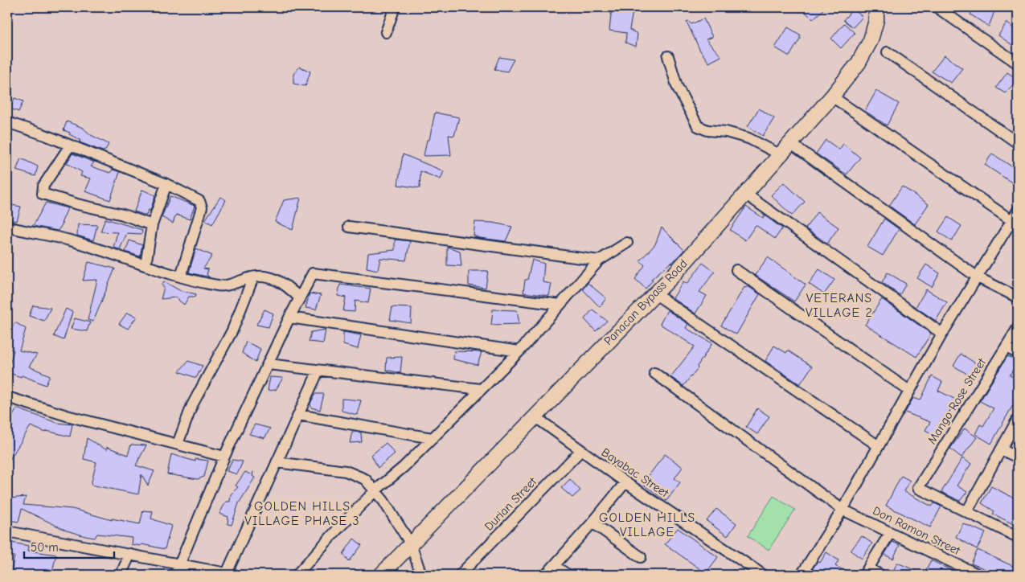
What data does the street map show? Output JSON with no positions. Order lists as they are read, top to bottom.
{
  "streets": {
    "main road": ["Panacan Bypass Road"],
    "street": [
      "Mango Rose Street",
      "Bayabac Street",
      "Durian Street",
      "Don Ramon Street"
    ]
  },
  "crossings": [
    ["Panacan Bypass Road", "Bayabac Street"],
    ["Bayabac Street", "Durian Street"]
  ],
  "districts": ["VETERANS VILLAGE 2", "GOLDEN HILLS VILLAGE PHASE 3", "GOLDEN HILLS VILLAGE"],
  "scale_bar": "50 m"
}
